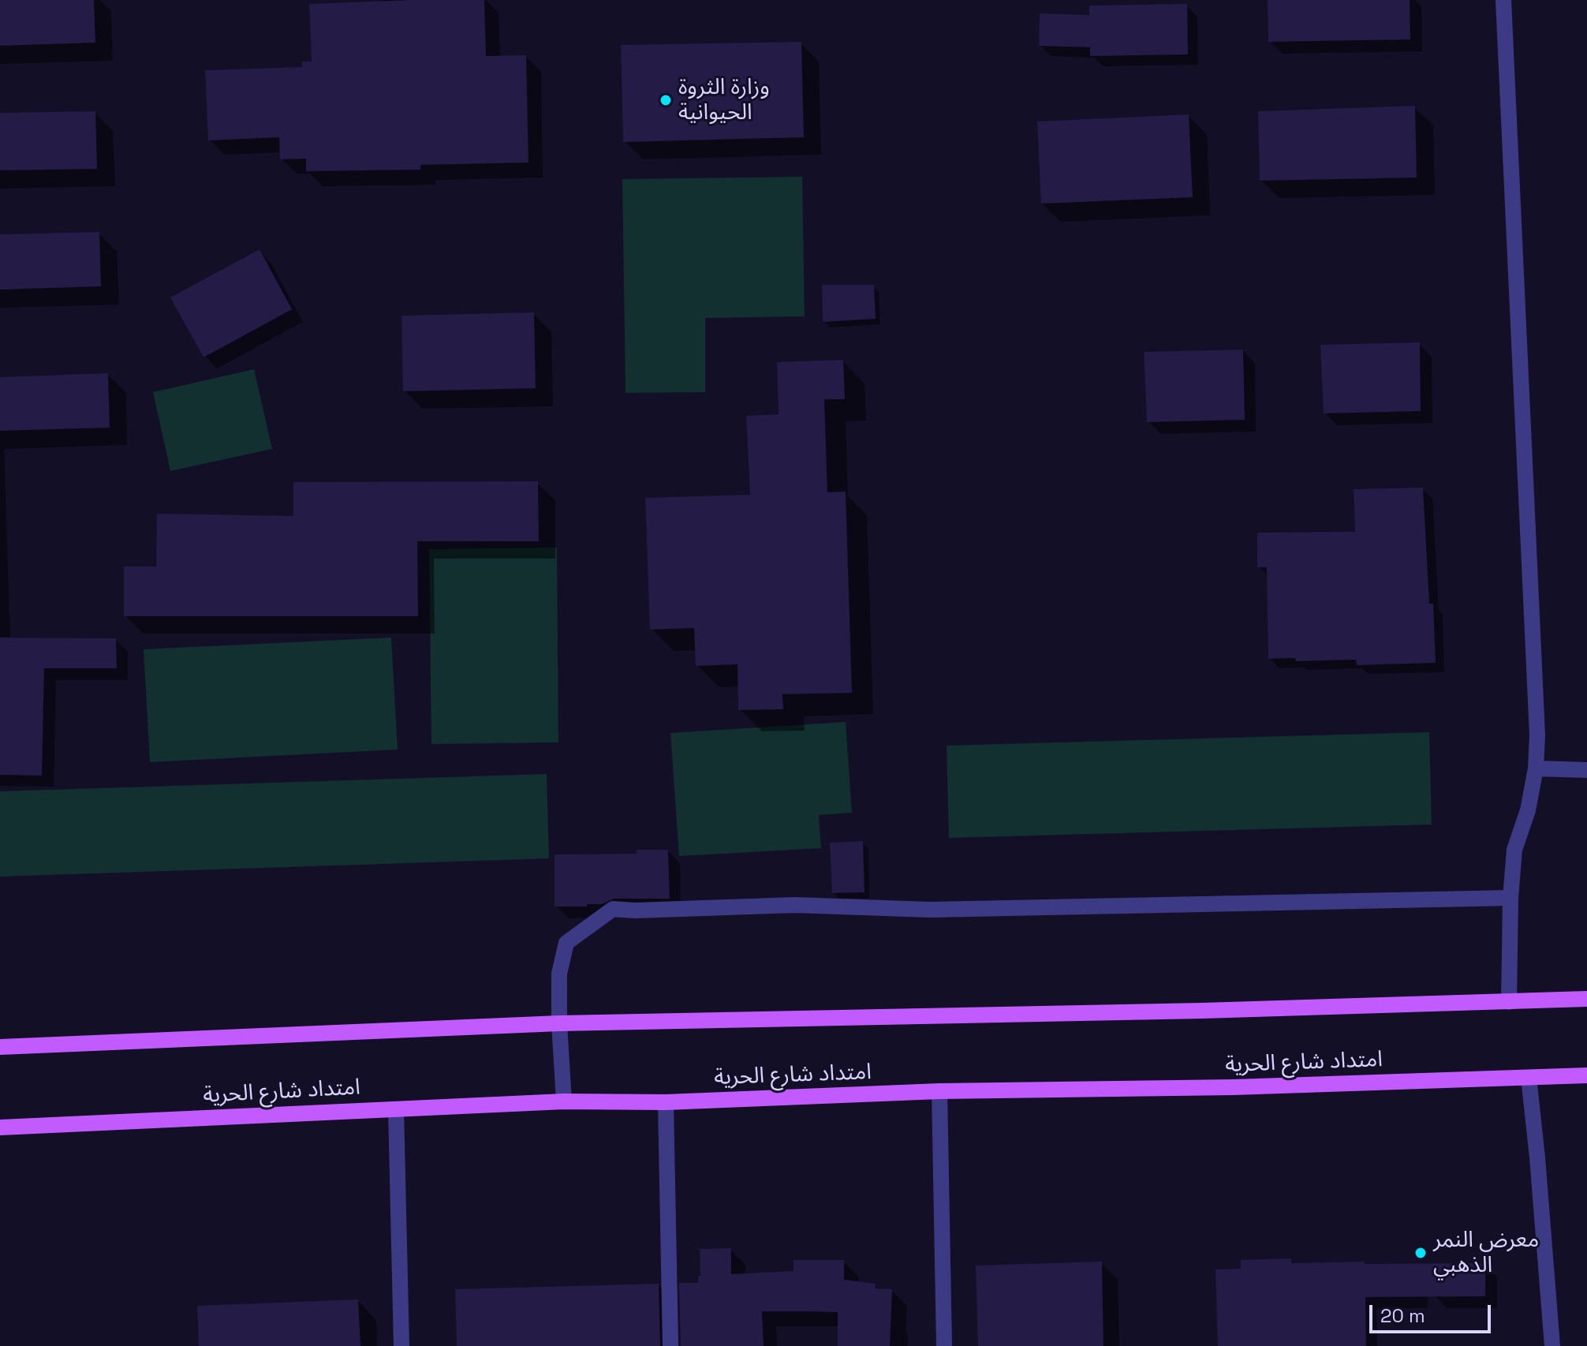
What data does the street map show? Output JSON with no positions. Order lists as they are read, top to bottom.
{
  "streets": {
    "main road": ["امتداد شارع الحرية"]
  },
  "places": ["وزارة الثروة الحيوانية", "معرض النمر الذهبي"],
  "scale_bar": "20 m"
}
